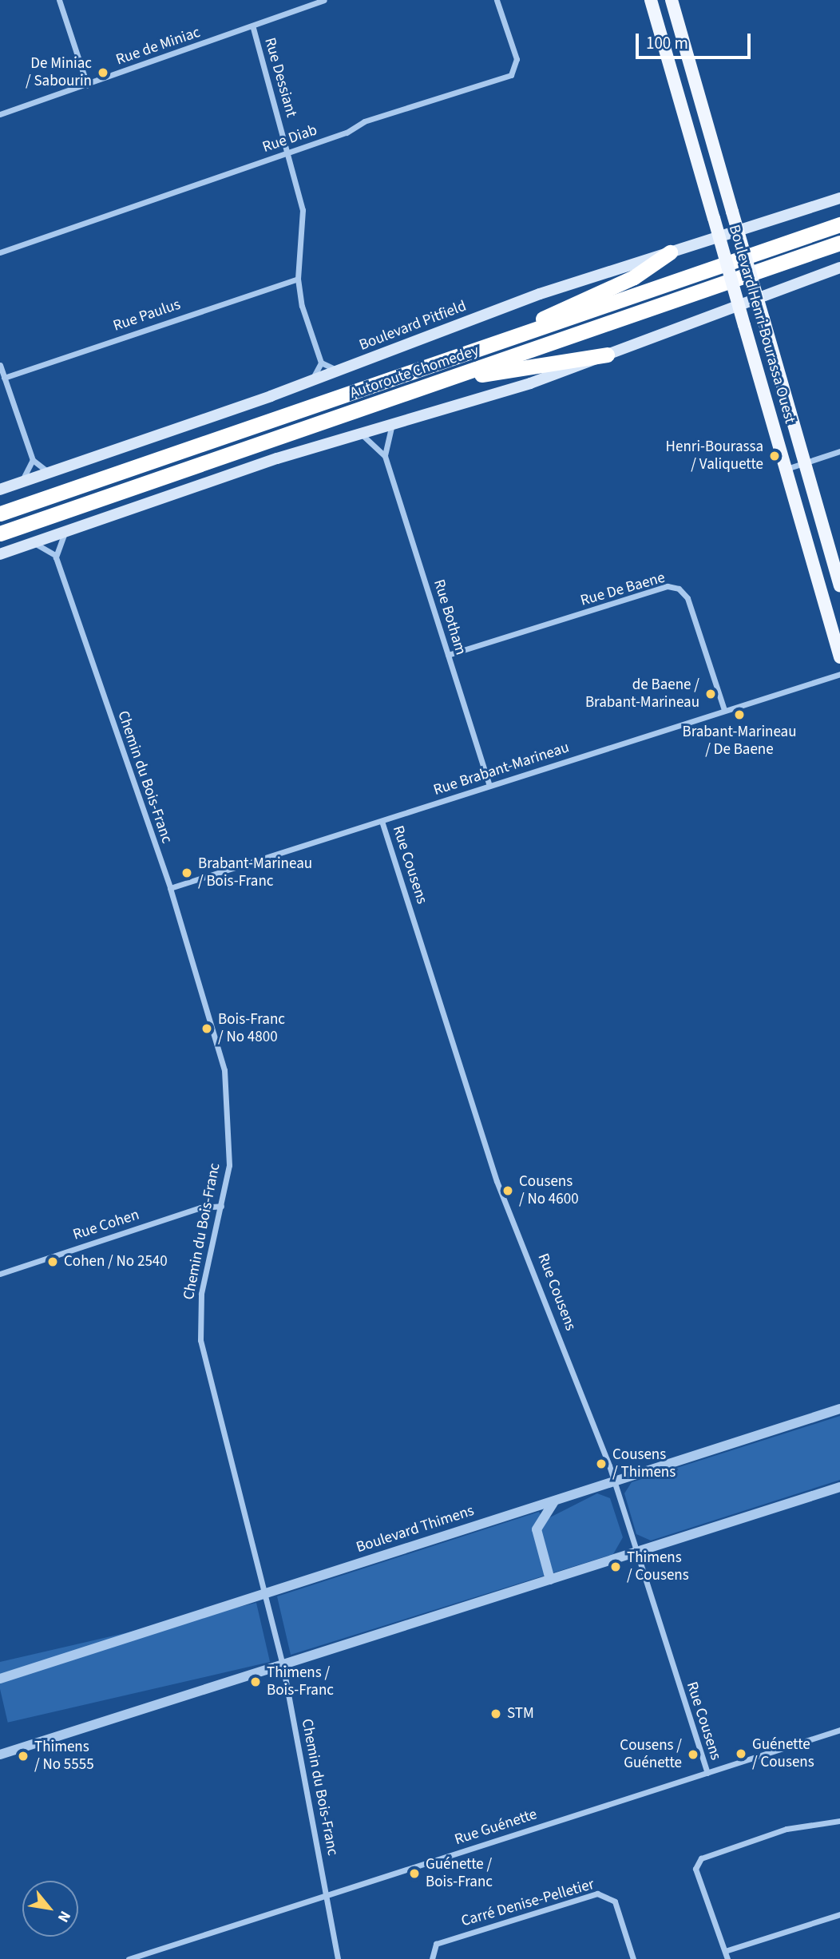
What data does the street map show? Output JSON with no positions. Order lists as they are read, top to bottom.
{
  "streets": {
    "highway": ["Autoroute Chomedey"],
    "main road": ["Boulevard Henri-Bourassa Ouest", "Boulevard Pitfield"],
    "street": [
      "Rue de Miniac",
      "Rue Dessiant",
      "Rue Diab",
      "Rue Paulus",
      "Rue De Baene",
      "Rue Botham",
      "Rue Brabant-Marineau",
      "Chemin du Bois-Franc",
      "Rue Cousens",
      "Rue Cohen",
      "Boulevard Thimens",
      "Rue Guénette",
      "Carré Denise-Pelletier"
    ]
  },
  "crossings": [
    ["Rue de Miniac", "Rue Dessiant"],
    ["Rue Dessiant", "Rue Diab"],
    ["Rue Dessiant", "Rue Paulus"],
    ["Rue De Baene", "Rue Botham"],
    ["Rue De Baene", "Rue Brabant-Marineau"],
    ["Rue Botham", "Rue Brabant-Marineau"],
    ["Rue Brabant-Marineau", "Chemin du Bois-Franc"],
    ["Rue Brabant-Marineau", "Rue Cousens"],
    ["Chemin du Bois-Franc", "Rue Cohen"],
    ["Chemin du Bois-Franc", "Boulevard Thimens"],
    ["Chemin du Bois-Franc", "Rue Guénette"],
    ["Rue Cousens", "Boulevard Thimens"],
    ["Rue Cousens", "Rue Guénette"]
  ],
  "places": [
    "De Miniac / Sabourin",
    "Henri-Bourassa / Valiquette",
    "de Baene / Brabant-Marineau",
    "Brabant-Marineau / De Baene",
    "Brabant-Marineau / Bois-Franc",
    "Bois-Franc / No 4800",
    "Cousens / No 4600",
    "Cohen / No 2540",
    "Cousens / Thimens",
    "Thimens / Cousens",
    "Thimens / Bois-Franc",
    "STM",
    "Guénette / Cousens",
    "Cousens / Guénette",
    "Thimens / No 5555",
    "Guénette / Bois-Franc"
  ],
  "scale_bar": "100 m",
  "north": "bottom right"
}
